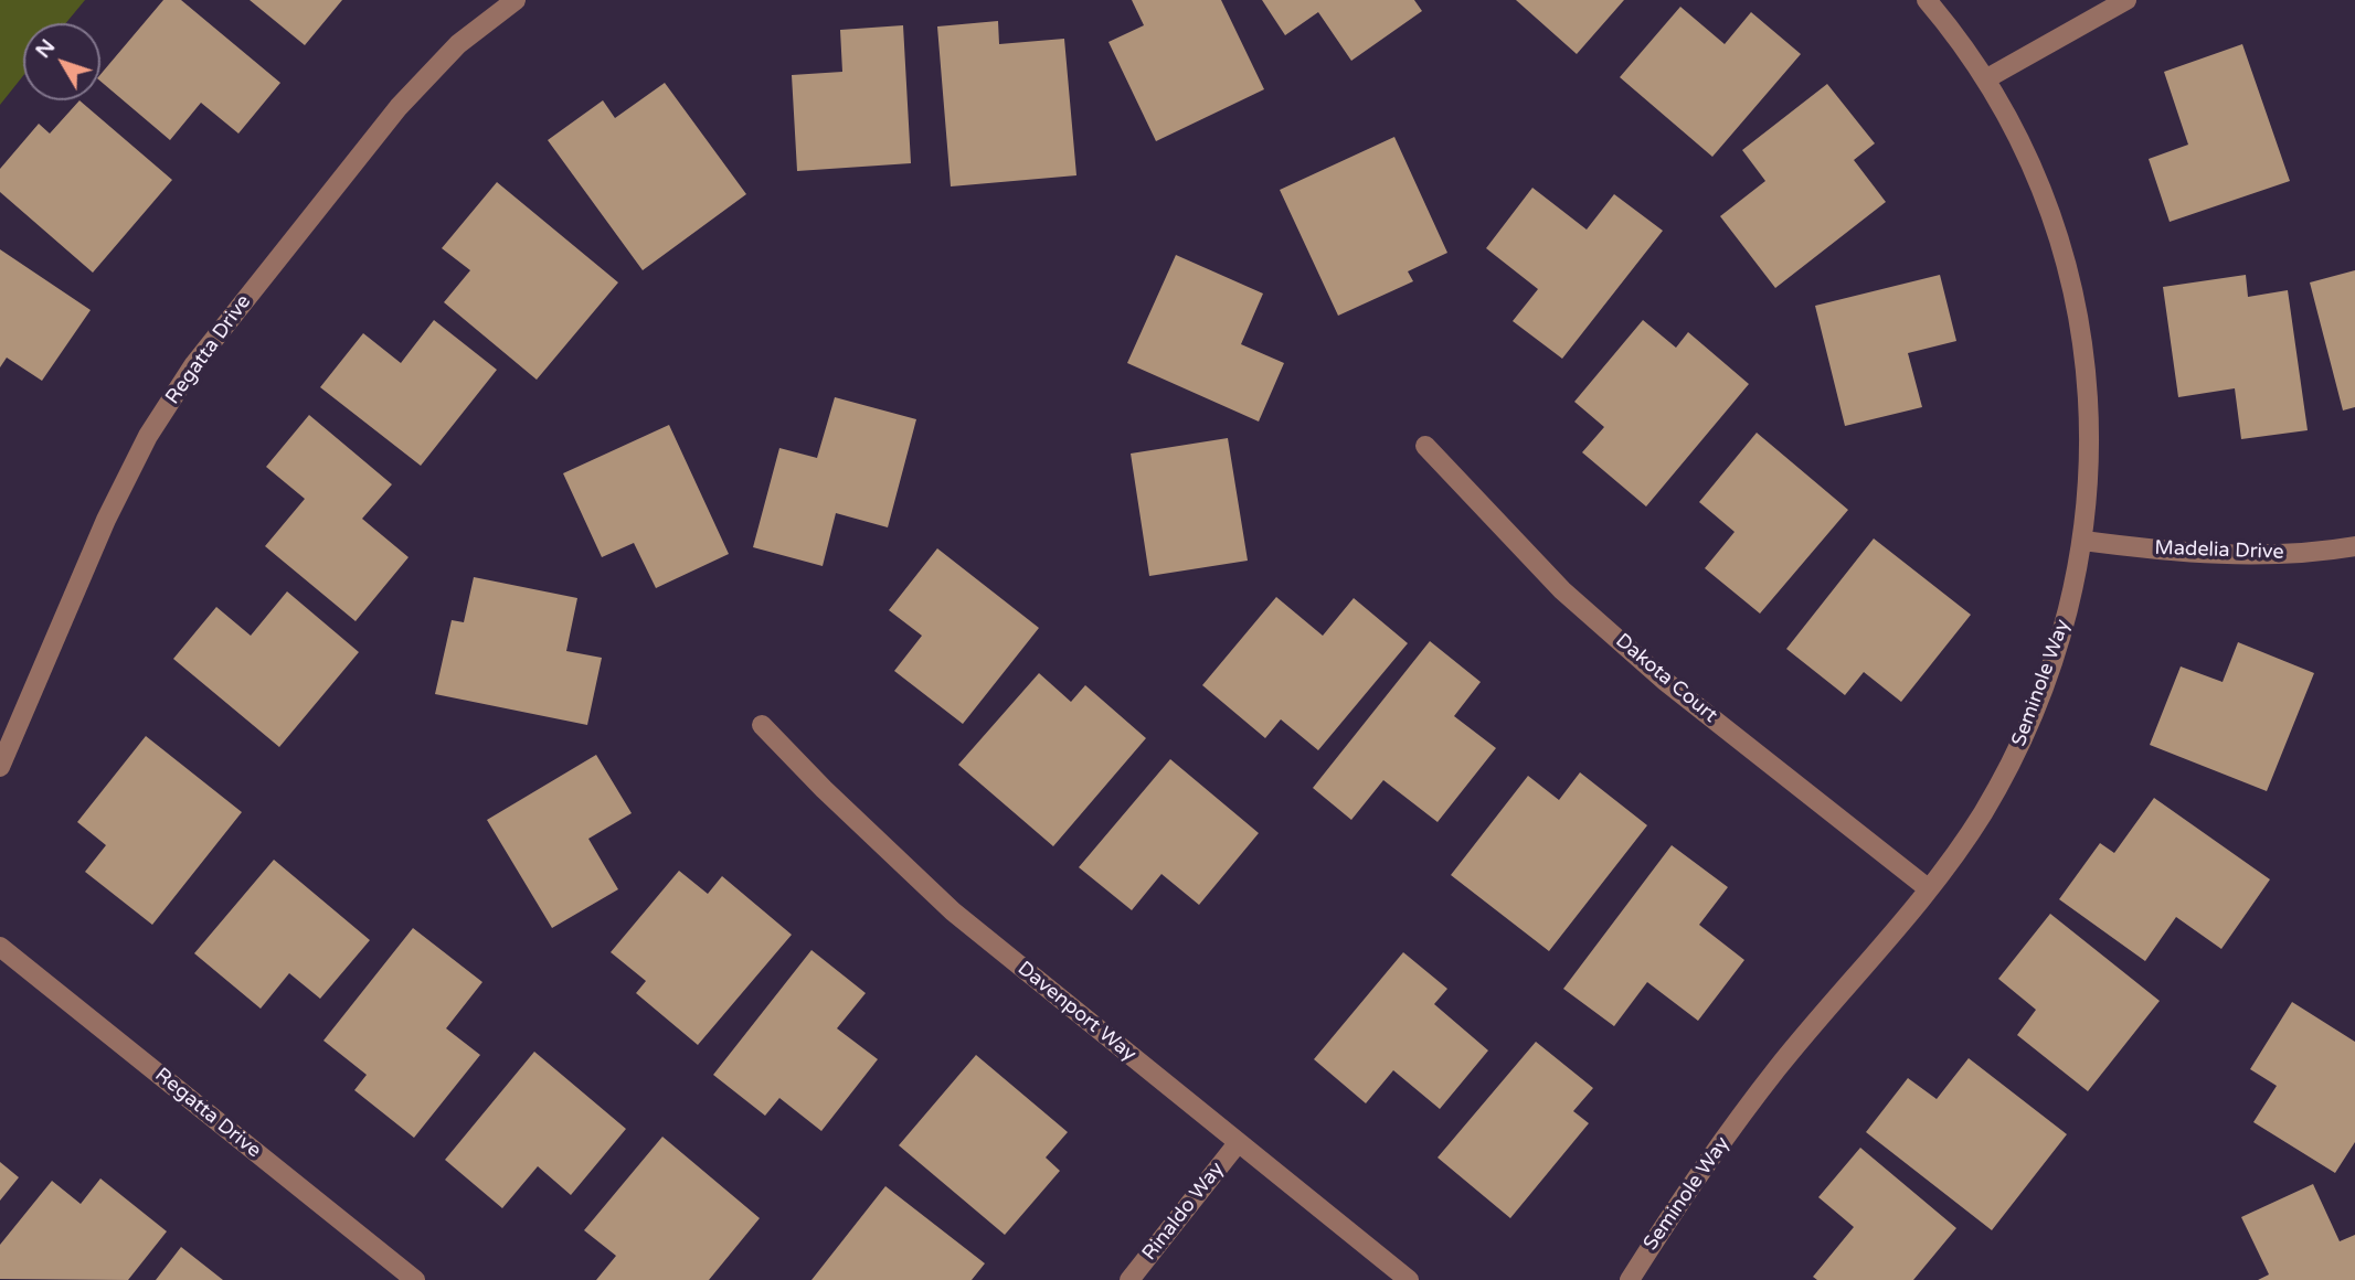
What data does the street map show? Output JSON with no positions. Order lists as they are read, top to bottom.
{
  "streets": {
    "street": [
      "Regatta Drive",
      "Madelia Drive",
      "Dakota Court",
      "Seminole Way",
      "Davenport Way",
      "Rinaldo Way"
    ]
  },
  "crossings": [
    ["Madelia Drive", "Seminole Way"],
    ["Dakota Court", "Seminole Way"],
    ["Davenport Way", "Rinaldo Way"]
  ],
  "north": "top left"
}
